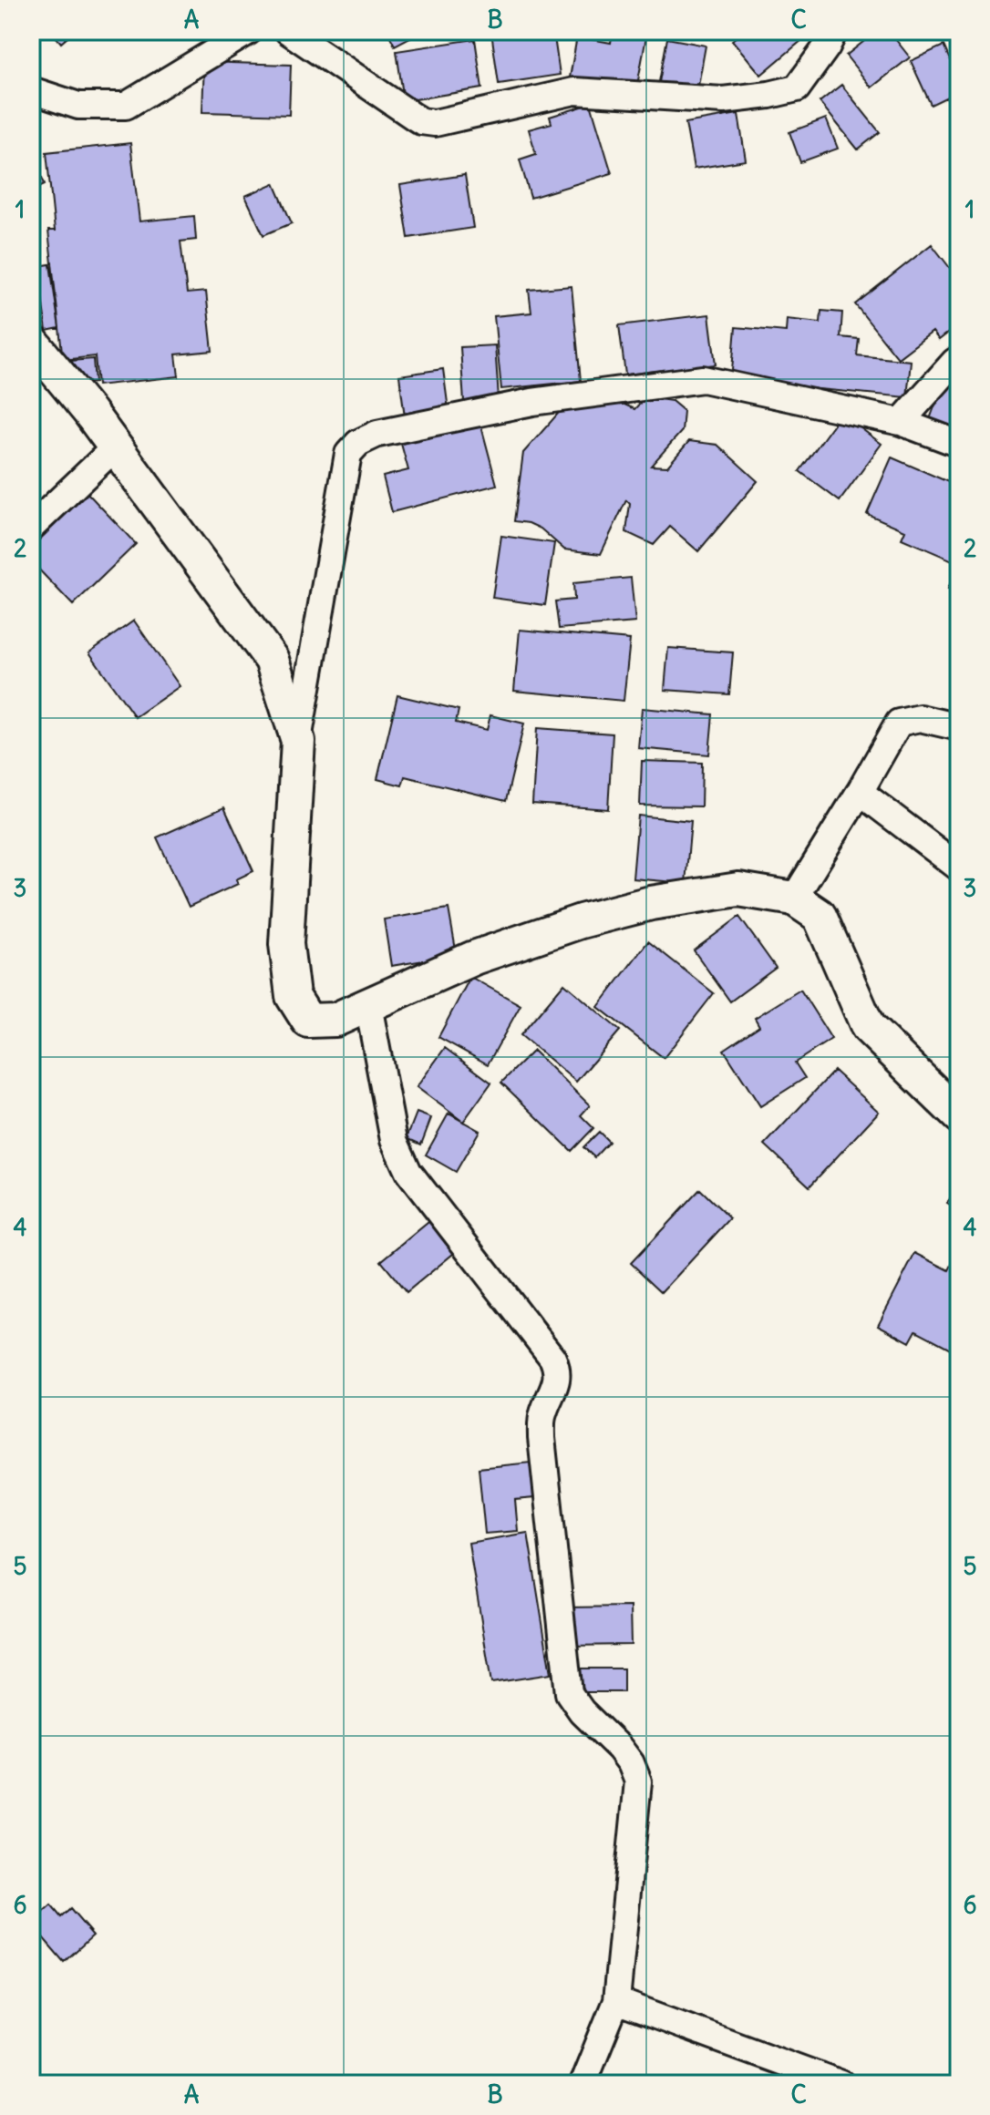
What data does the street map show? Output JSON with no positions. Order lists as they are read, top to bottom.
{
  "grid": {
    "columns": ["A", "B", "C"],
    "rows": [
      "1",
      "2",
      "3",
      "4",
      "5",
      "6"
    ]
  }
}
